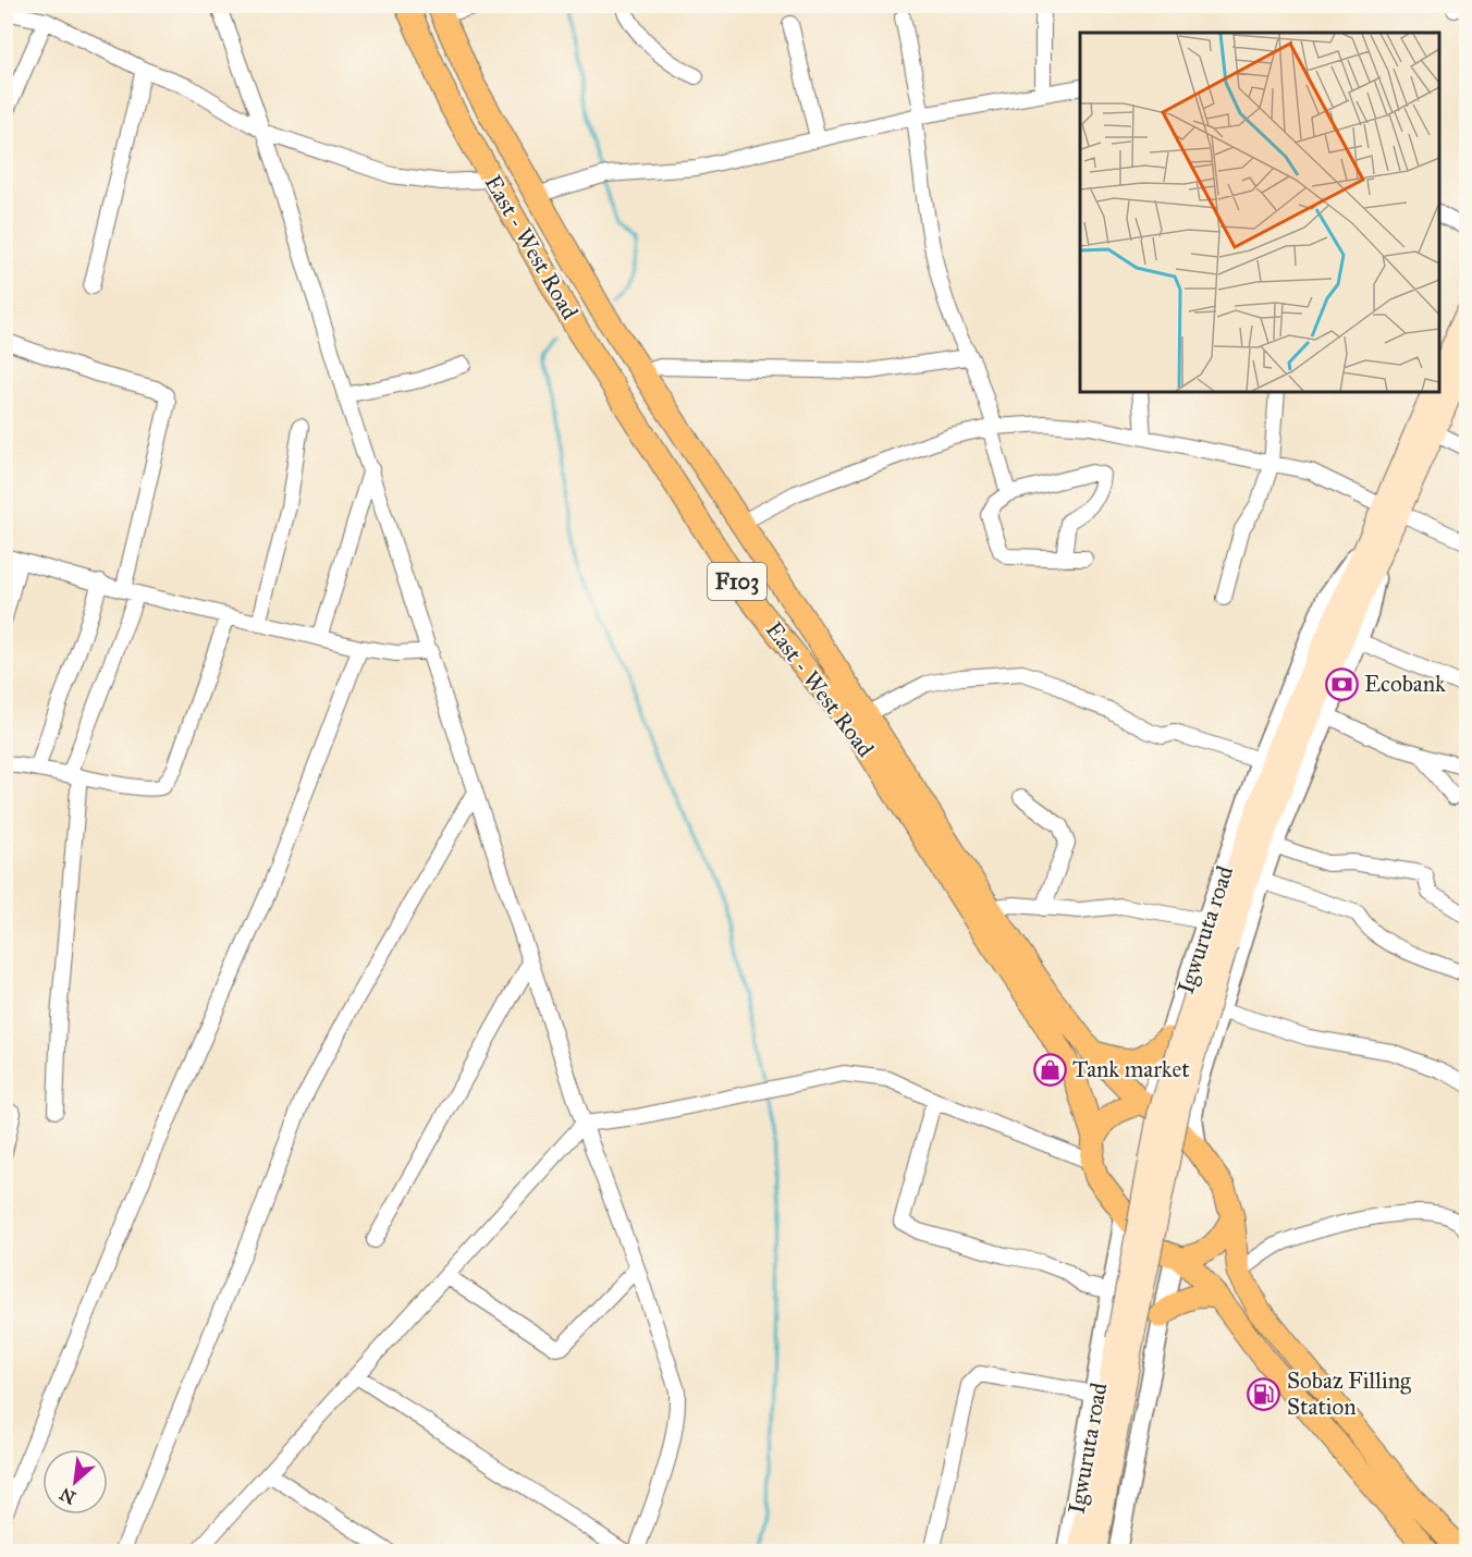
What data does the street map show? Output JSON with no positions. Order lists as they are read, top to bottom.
{
  "streets": {
    "main road": ["East - West Road", "F103", "Igwuruta road"]
  },
  "places": {
    "bank": ["Ecobank"],
    "shop": ["Tank market"],
    "fuel station": ["Sobaz Filling Station"]
  },
  "north": "bottom left"
}
